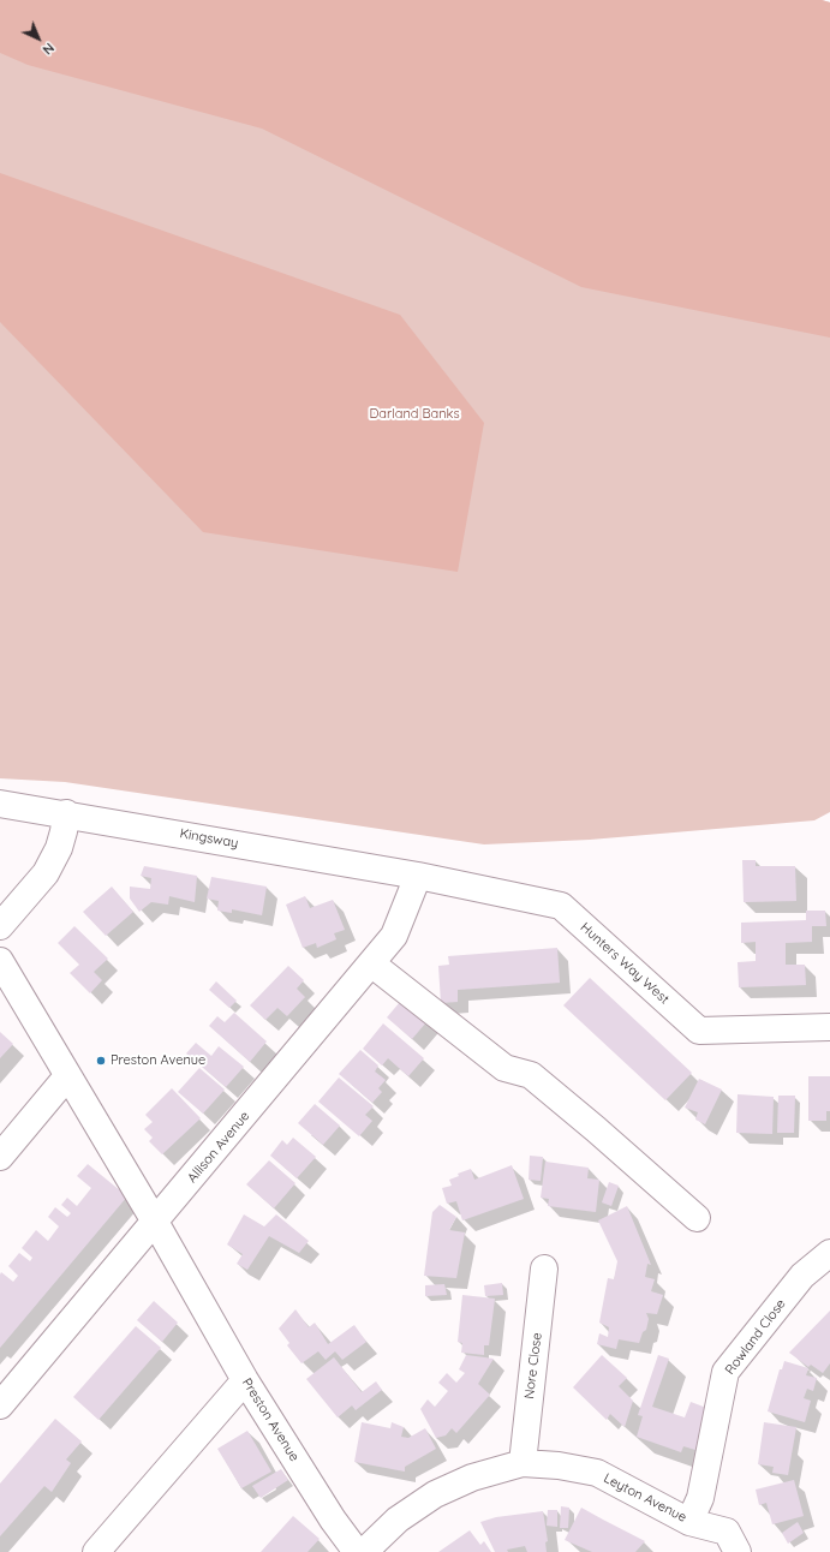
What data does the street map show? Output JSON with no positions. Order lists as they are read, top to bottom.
{
  "streets": {
    "street": [
      "Kingsway",
      "Hunters Way West",
      "Allison Avenue",
      "Rowland Close",
      "Nore Close",
      "Preston Avenue",
      "Leyton Avenue"
    ]
  },
  "crossings": [
    ["Kingsway", "Hunters Way West"],
    ["Kingsway", "Allison Avenue"],
    ["Hunters Way West", "Allison Avenue"],
    ["Allison Avenue", "Preston Avenue"],
    ["Rowland Close", "Leyton Avenue"],
    ["Nore Close", "Leyton Avenue"]
  ],
  "parks": ["Darland Banks"],
  "places": ["Preston Avenue"],
  "north": "bottom right"
}
